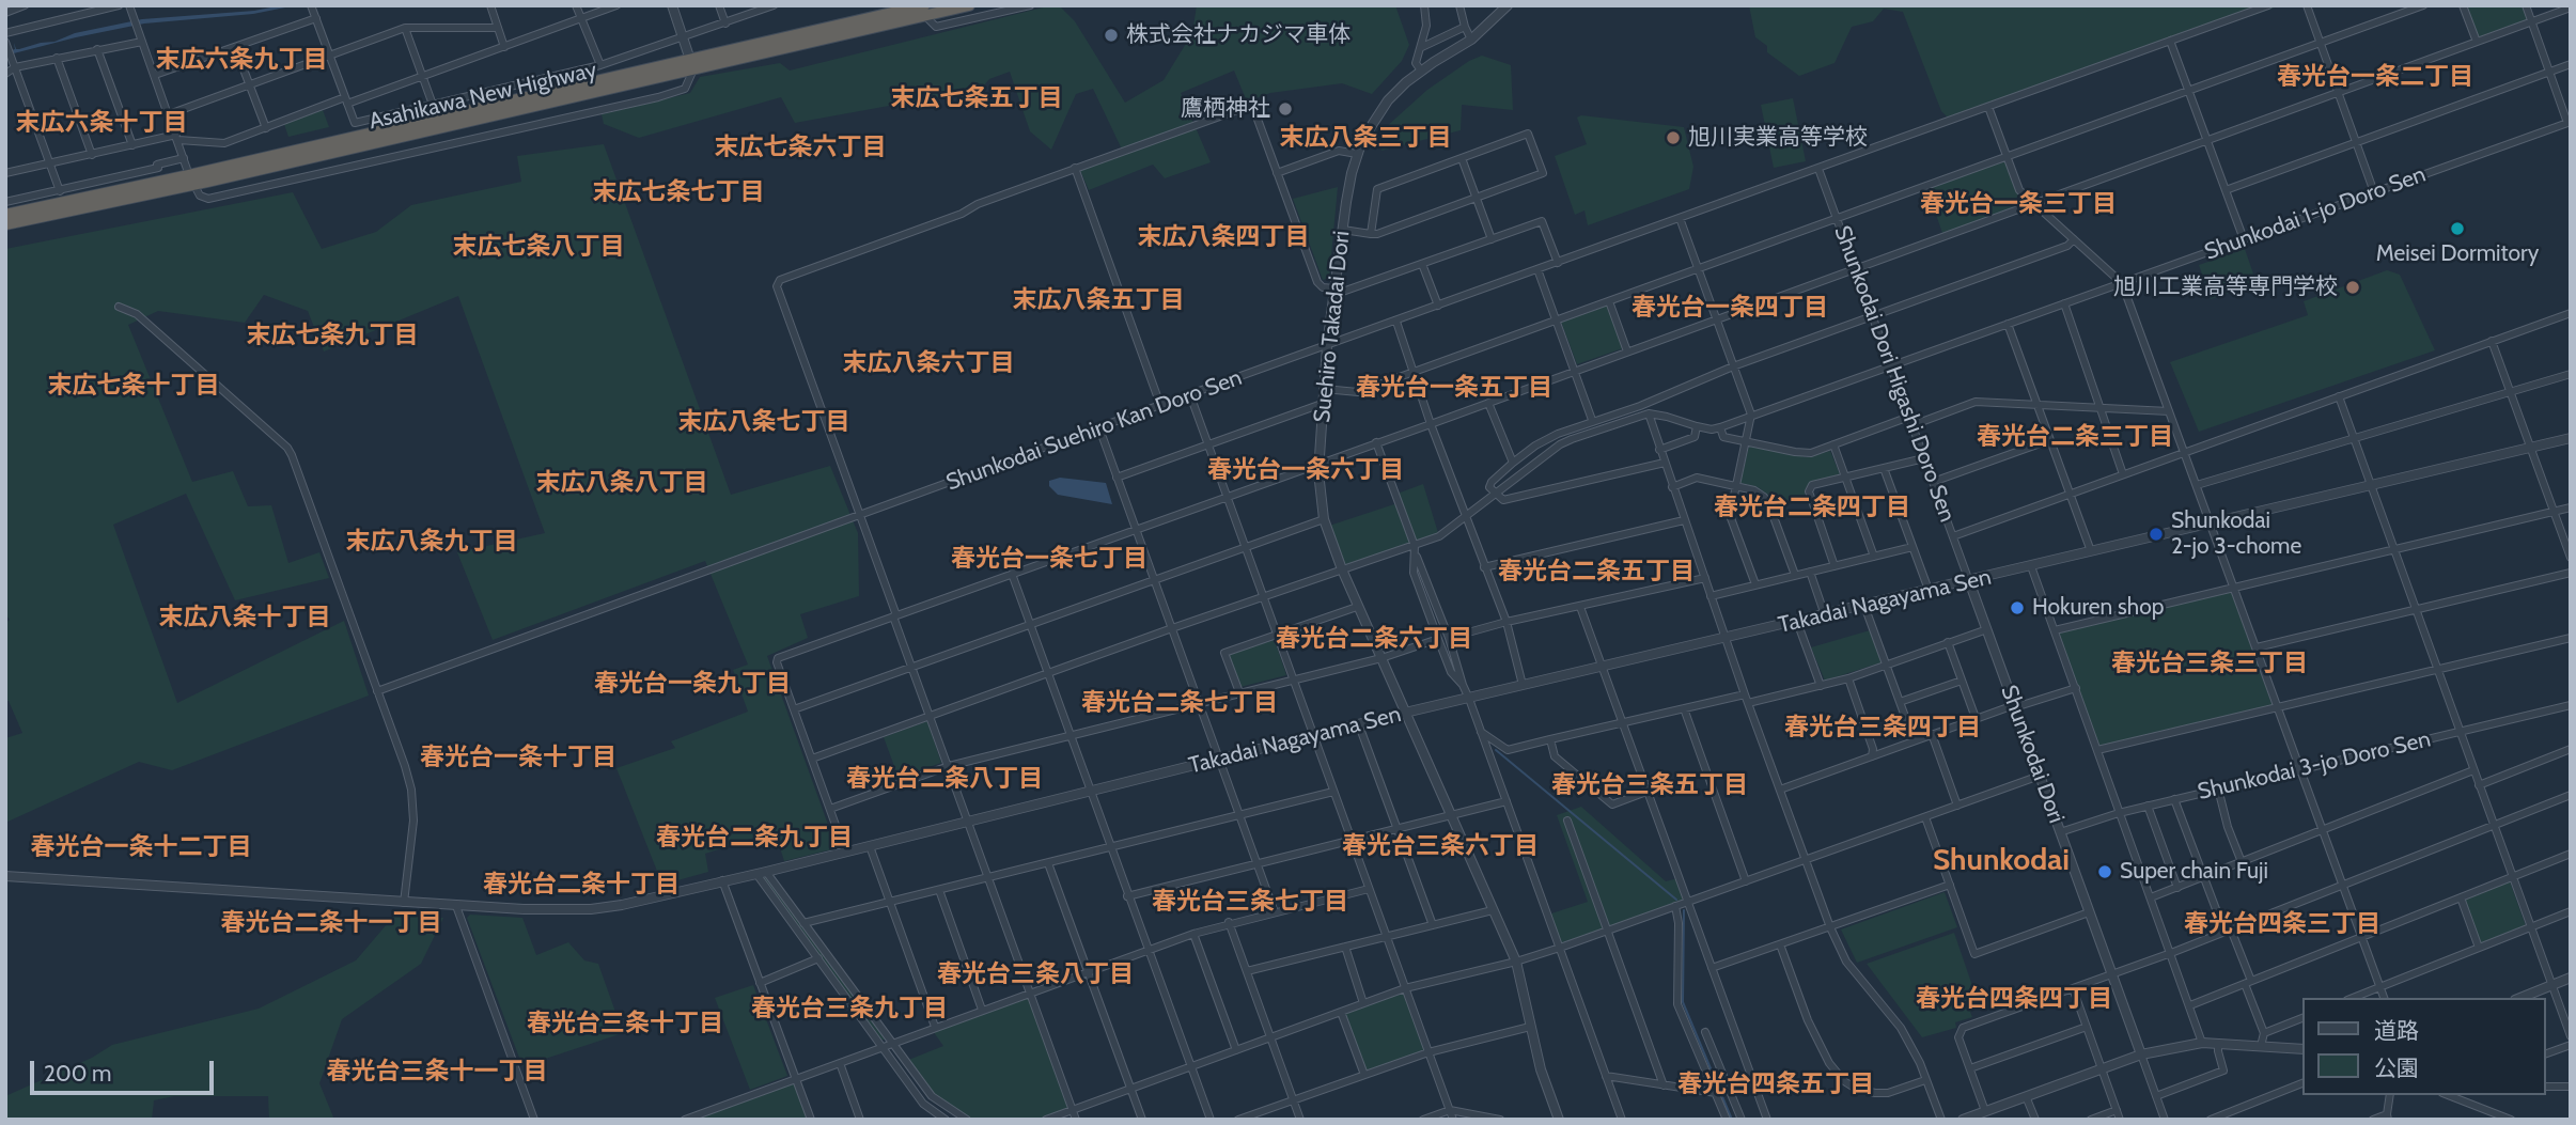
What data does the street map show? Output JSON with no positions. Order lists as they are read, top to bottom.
{
  "streets": {
    "highway": ["Asahikawa New Highway"],
    "street": [
      "Shunkodai 1-jo Doro Sen",
      "Suehiro Takadai Dori",
      "Shunkodai Dori Higashi Doro Sen",
      "Shunkodai Suehiro Kan Doro Sen",
      "Takadai Nagayama Sen",
      "Shunkodai Dori",
      "Shunkodai 3-jo Doro Sen"
    ]
  },
  "crossings": [
    ["Shunkodai 1-jo Doro Sen", "Shunkodai Dori Higashi Doro Sen"],
    ["Suehiro Takadai Dori", "Shunkodai Suehiro Kan Doro Sen"],
    ["Suehiro Takadai Dori", "Takadai Nagayama Sen"],
    ["Shunkodai Dori Higashi Doro Sen", "Shunkodai Suehiro Kan Doro Sen"],
    ["Shunkodai Dori Higashi Doro Sen", "Takadai Nagayama Sen"],
    ["Shunkodai Dori Higashi Doro Sen", "Shunkodai Dori"],
    ["Takadai Nagayama Sen", "Shunkodai Dori"],
    ["Shunkodai Dori", "Shunkodai 3-jo Doro Sen"]
  ],
  "districts": [
    "末広六条九丁目",
    "春光台一条二丁目",
    "末広七条五丁目",
    "末広六条十丁目",
    "末広八条三丁目",
    "末広七条六丁目",
    "末広七条七丁目",
    "春光台一条三丁目",
    "末広八条四丁目",
    "末広七条八丁目",
    "末広八条五丁目",
    "春光台一条四丁目",
    "末広七条九丁目",
    "末広八条六丁目",
    "末広七条十丁目",
    "春光台一条五丁目",
    "末広八条七丁目",
    "春光台二条三丁目",
    "春光台一条六丁目",
    "末広八条八丁目",
    "春光台二条四丁目",
    "末広八条九丁目",
    "春光台一条七丁目",
    "春光台二条五丁目",
    "末広八条十丁目",
    "春光台二条六丁目",
    "春光台三条三丁目",
    "春光台一条九丁目",
    "春光台二条七丁目",
    "春光台三条四丁目",
    "春光台一条十丁目",
    "春光台二条八丁目",
    "春光台三条五丁目",
    "春光台二条九丁目",
    "春光台三条六丁目",
    "春光台一条十二丁目",
    "Shunkodai",
    "春光台二条十丁目",
    "春光台三条七丁目",
    "春光台二条十一丁目",
    "春光台四条三丁目",
    "春光台三条八丁目",
    "春光台四条四丁目",
    "春光台三条九丁目",
    "春光台三条十丁目",
    "春光台三条十一丁目",
    "春光台四条五丁目"
  ],
  "places": [
    "株式会社ナカジマ車体",
    "鷹栖神社",
    "旭川実業高等学校",
    "Meisei Dormitory",
    "旭川工業高等専門学校",
    "Shunkodai 2-jo 3-chome",
    "Hokuren shop",
    "Super chain Fuji"
  ],
  "legend": ["道路", "公園"],
  "scale_bar": "200 m"
}
